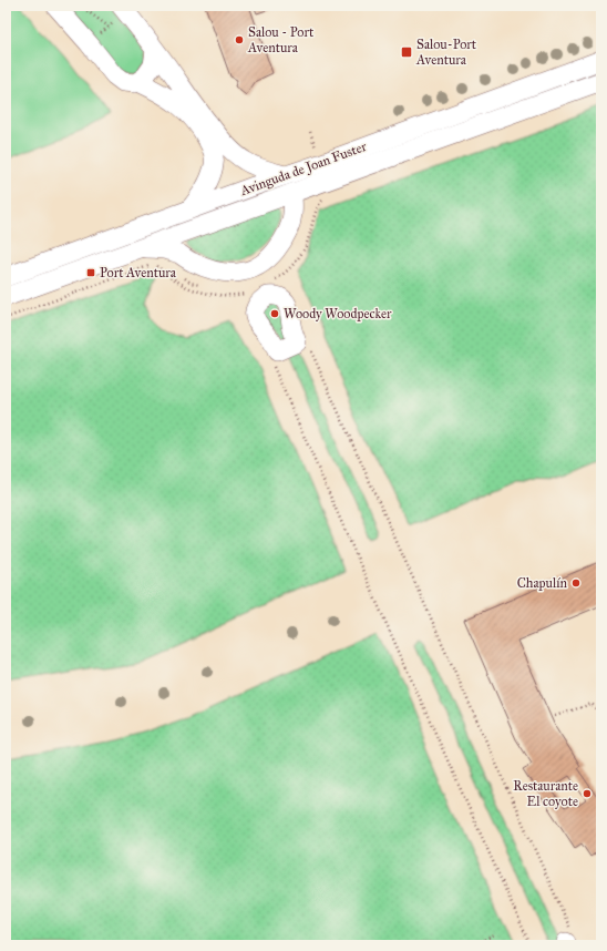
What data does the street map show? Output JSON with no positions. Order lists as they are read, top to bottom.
{
  "streets": {
    "street": ["Avinguda de Joan Fuster"]
  },
  "places": {
    "other": [
      "Salou - Port Aventura",
      "Woody Woodpecker",
      "Chapulín",
      "Restaurante El coyote"
    ],
    "transit": ["Salou-Port Aventura", "Port Aventura"]
  }
}
